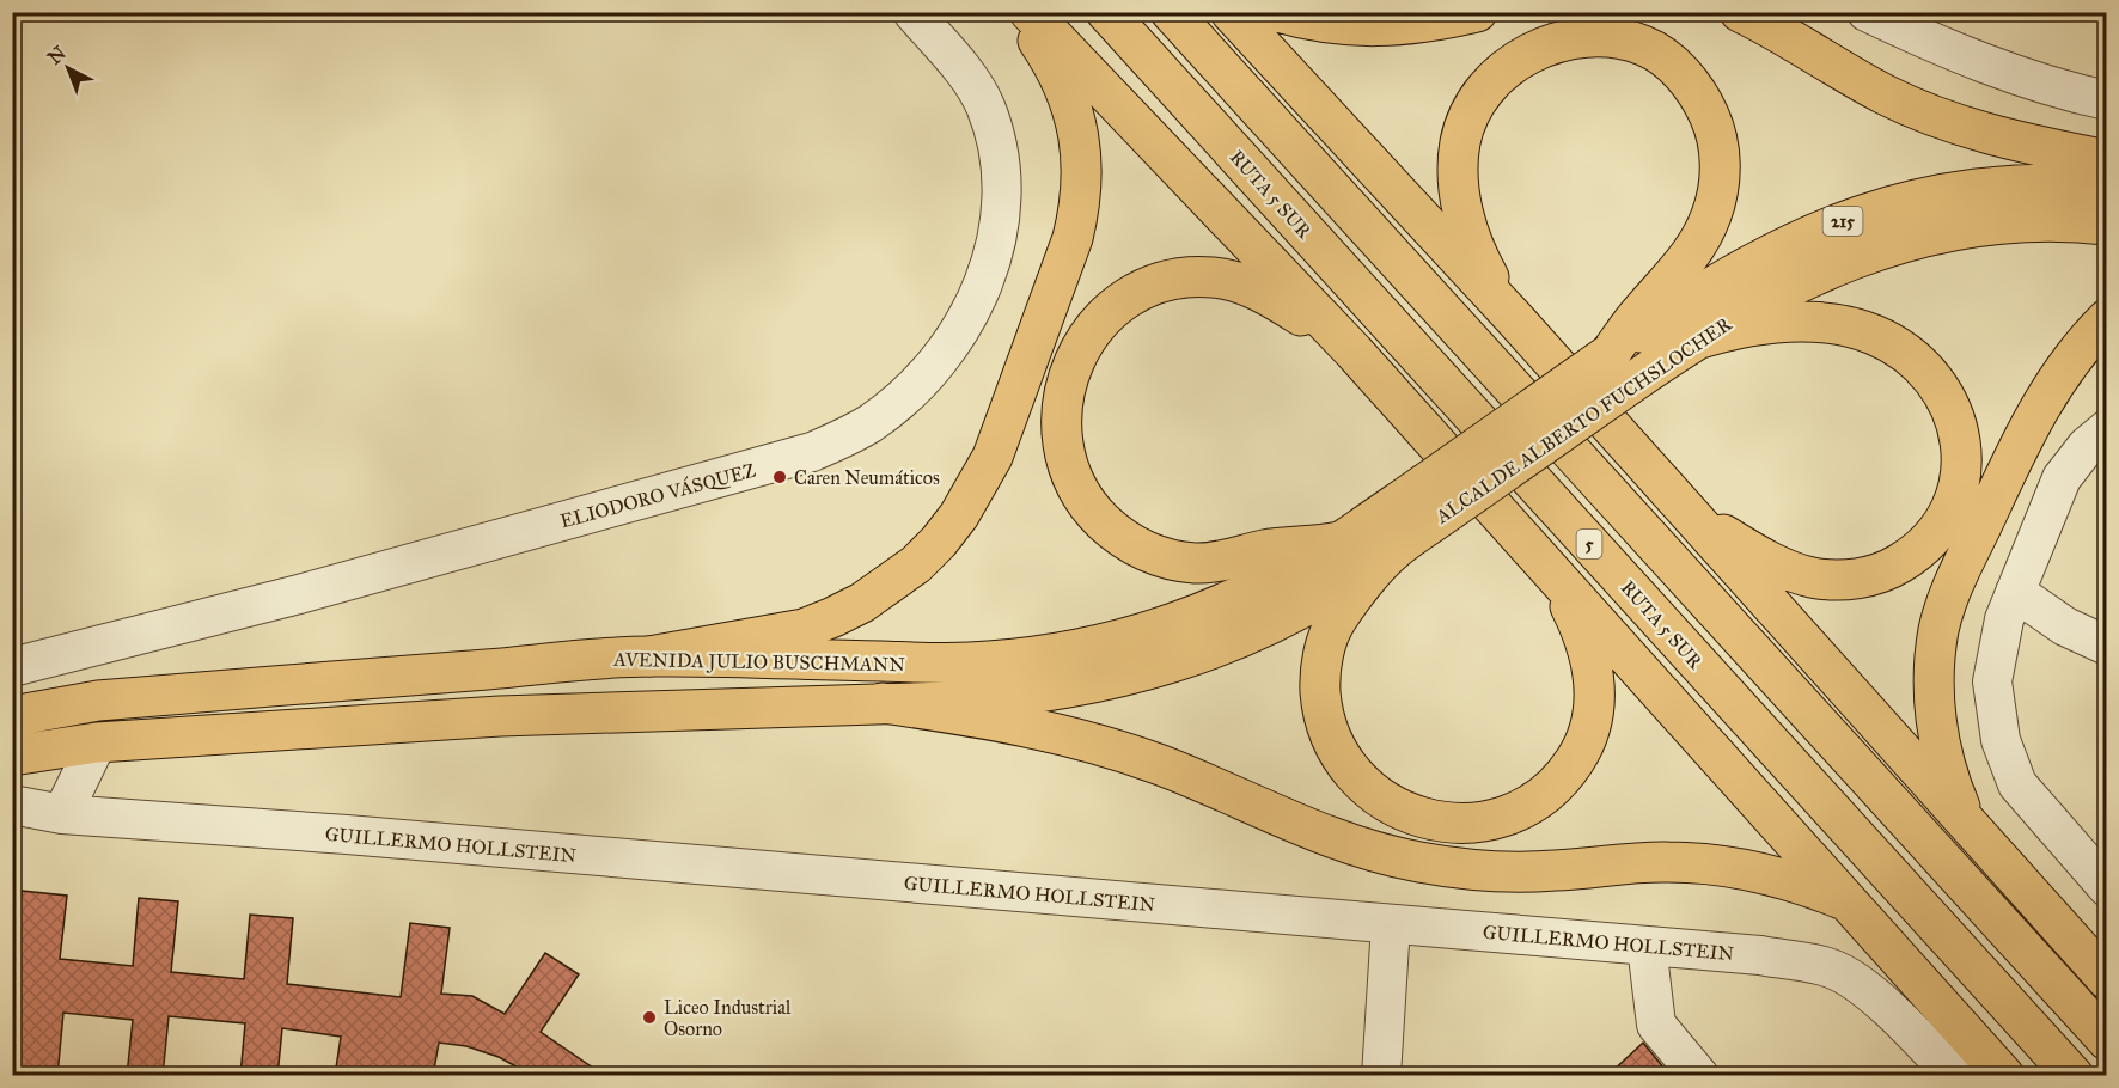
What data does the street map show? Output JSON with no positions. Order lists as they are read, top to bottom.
{
  "streets": {
    "main road": [
      "RUTA 5 SUR",
      "215",
      "ALCALDE ALBERTO FUCHSLOCHER",
      "5",
      "AVENIDA JULIO BUSCHMANN"
    ],
    "street": ["ELIODORO VÁSQUEZ", "GUILLERMO HOLLSTEIN"]
  },
  "crossings": [
    ["ALCALDE ALBERTO FUCHSLOCHER", "AVENIDA JULIO BUSCHMANN"]
  ],
  "places": ["Caren Neumáticos", "Liceo Industrial Osorno"],
  "north": "top left"
}
